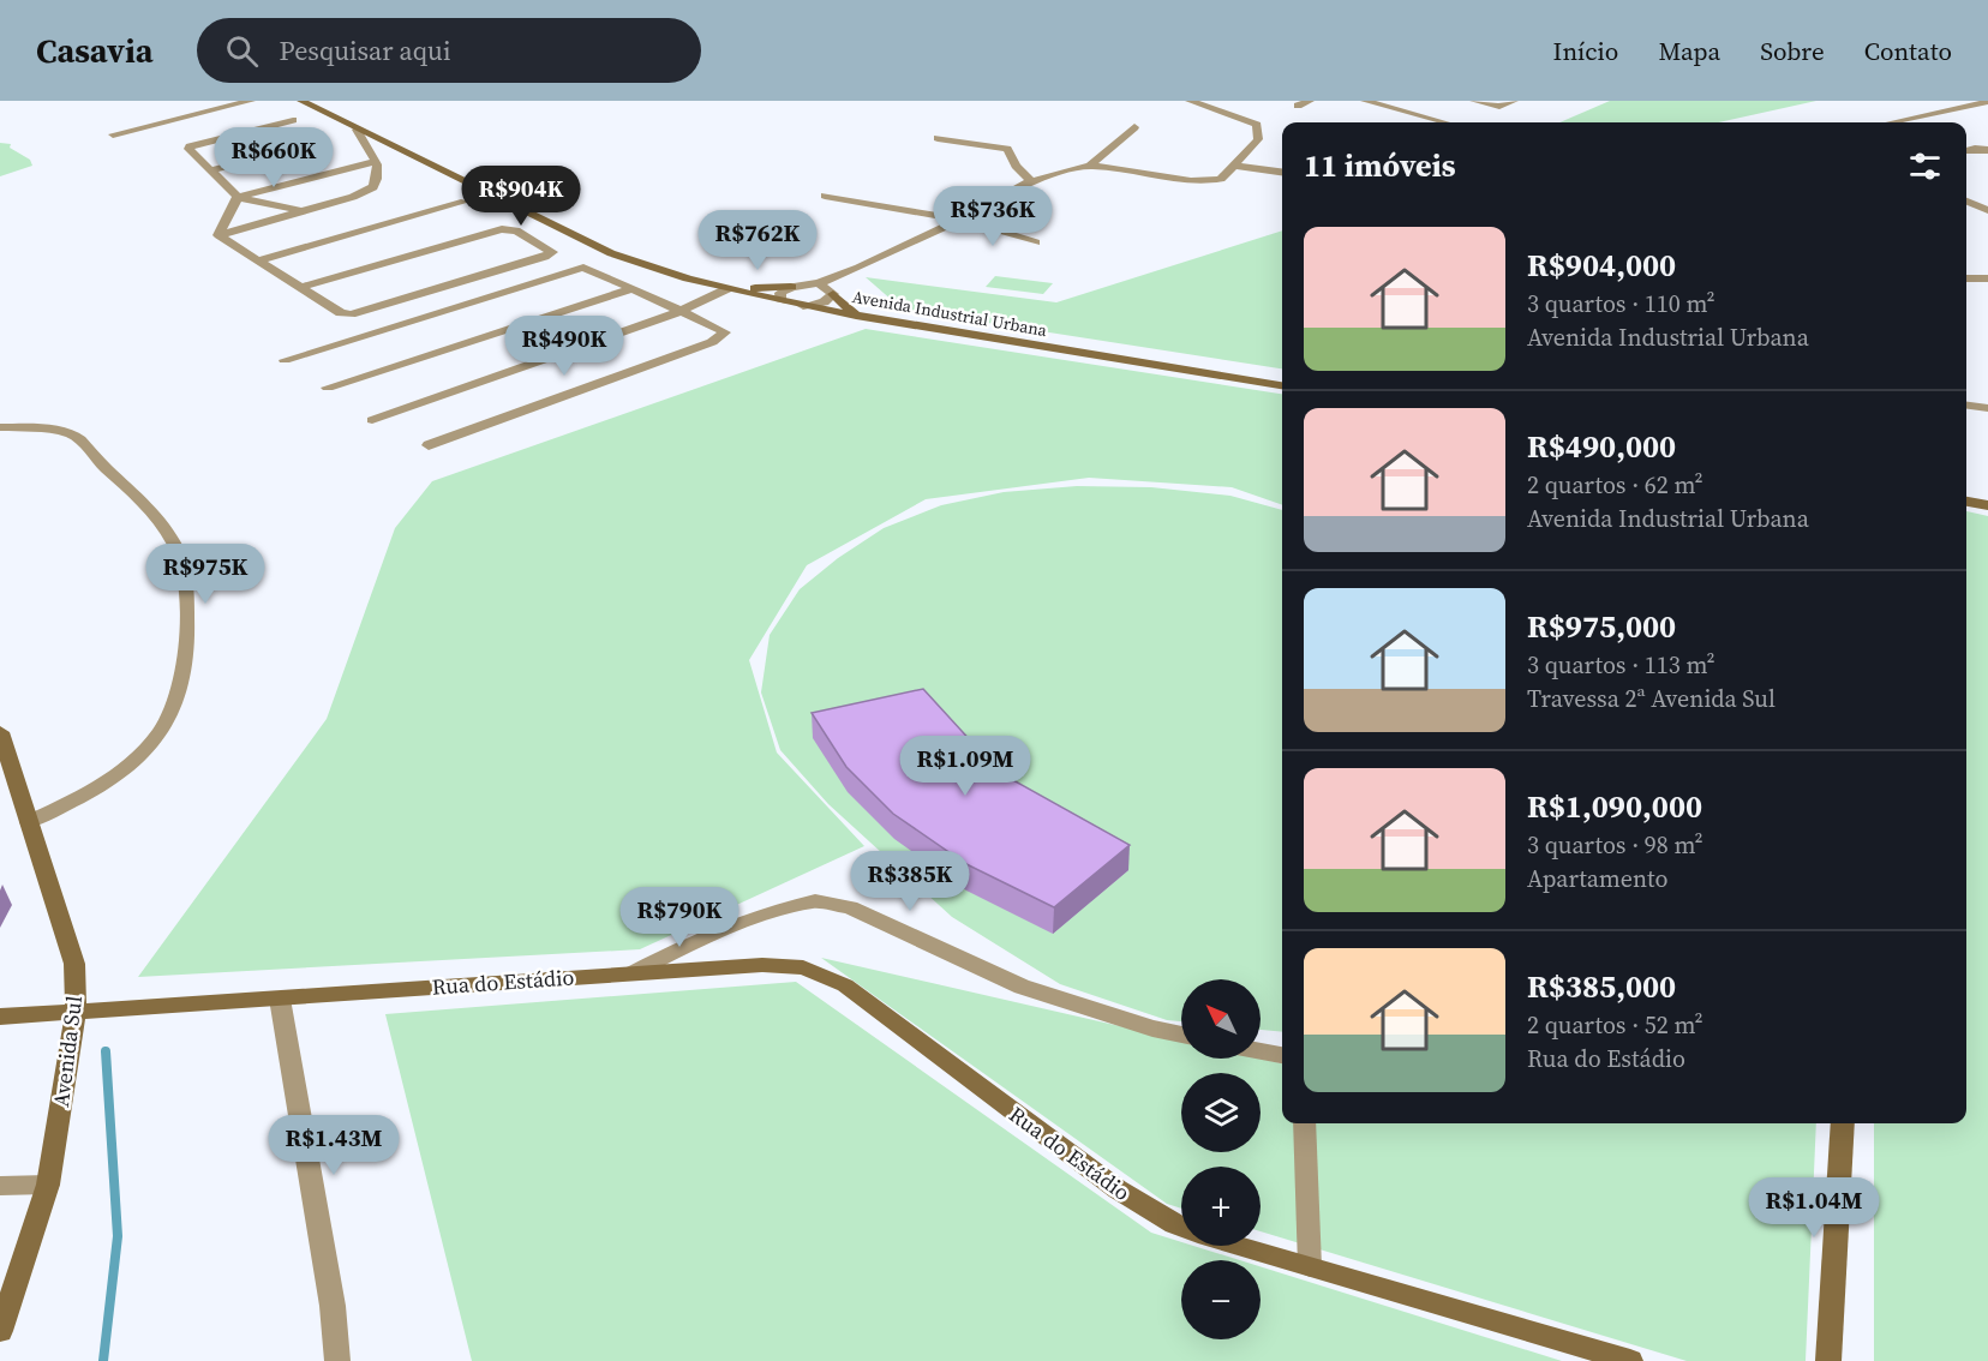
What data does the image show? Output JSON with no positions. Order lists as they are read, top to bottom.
{
  "streets": {
    "street": ["Avenida Industrial Urbana", "Rua do Estádio", "Avenida Sul"]
  },
  "crossings": [
    ["Rua do Estádio", "Avenida Sul"]
  ],
  "north": "top left",
  "page": {
    "header": "Casavia",
    "search": "Pesquisar aqui",
    "nav": [
      "Início",
      "Mapa",
      "Sobre",
      "Contato"
    ],
    "heading": "11 imóveis",
    "price": [
      "R$660K",
      "R$904K",
      "R$736K",
      "R$762K",
      "R$490K",
      "R$975K",
      "R$1.09M",
      "R$385K",
      "R$790K",
      "R$1.43M",
      "R$1.04M"
    ],
    "list": [
      {
        "name": "R$904,000",
        "note": "3 quartos · 110 m² · Avenida Industrial Urbana"
      },
      {
        "name": "R$490,000",
        "note": "2 quartos · 62 m² · Avenida Industrial Urbana"
      },
      {
        "name": "R$975,000",
        "note": "3 quartos · 113 m² · Travessa 2ª Avenida Sul"
      },
      {
        "name": "R$1,090,000",
        "note": "3 quartos · 98 m² · Apartamento"
      },
      {
        "name": "R$385,000",
        "note": "2 quartos · 52 m² · Rua do Estádio"
      }
    ],
    "map_buttons": ["+", "−"]
  }
}
